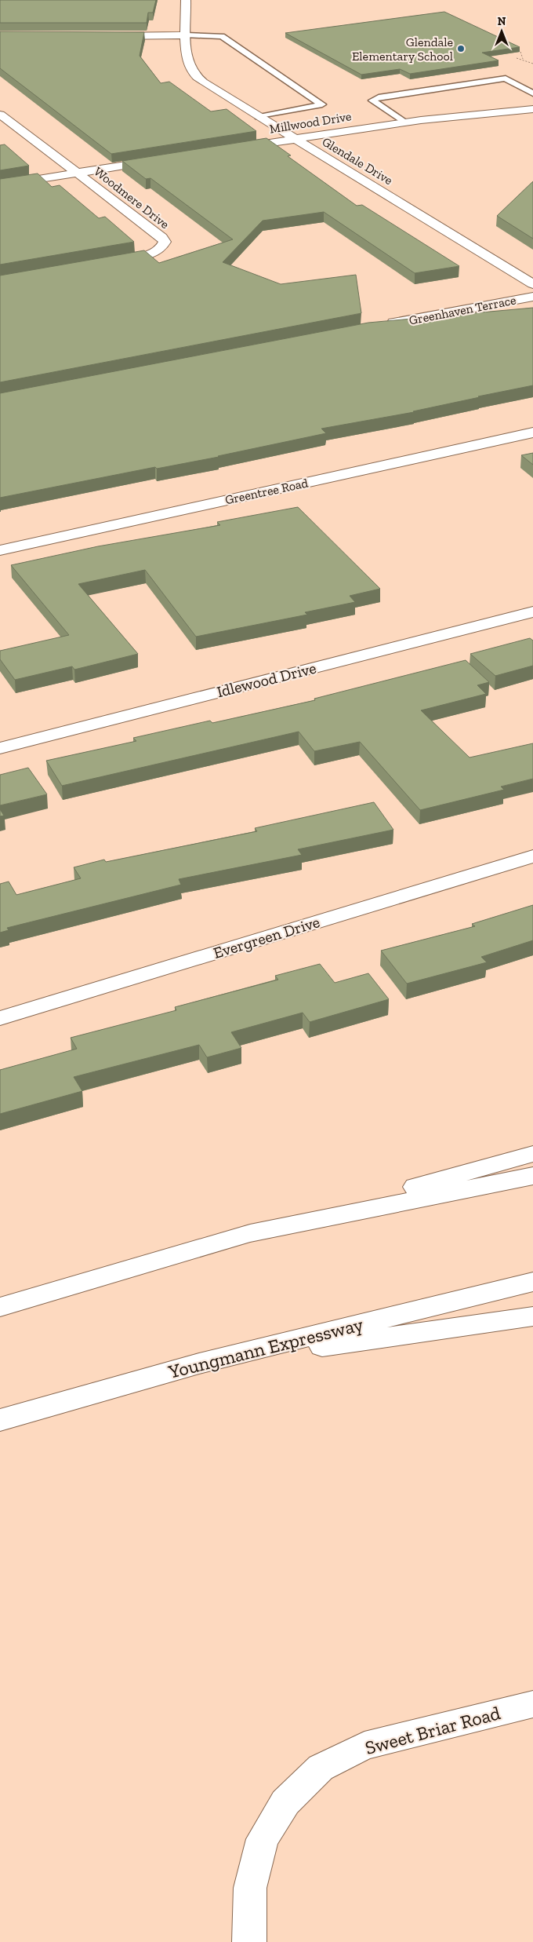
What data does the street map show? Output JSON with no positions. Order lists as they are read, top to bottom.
{
  "streets": {
    "main road": [
      "Millwood Drive",
      "Glendale Drive",
      "Woodmere Drive",
      "Greenhaven Terrace",
      "Greentree Road",
      "Idlewood Drive",
      "Evergreen Drive",
      "Youngmann Expressway",
      "Sweet Briar Road"
    ]
  },
  "crossings": [
    ["Millwood Drive", "Glendale Drive"]
  ],
  "places": ["Glendale Elementary School"],
  "north": "top"
}
